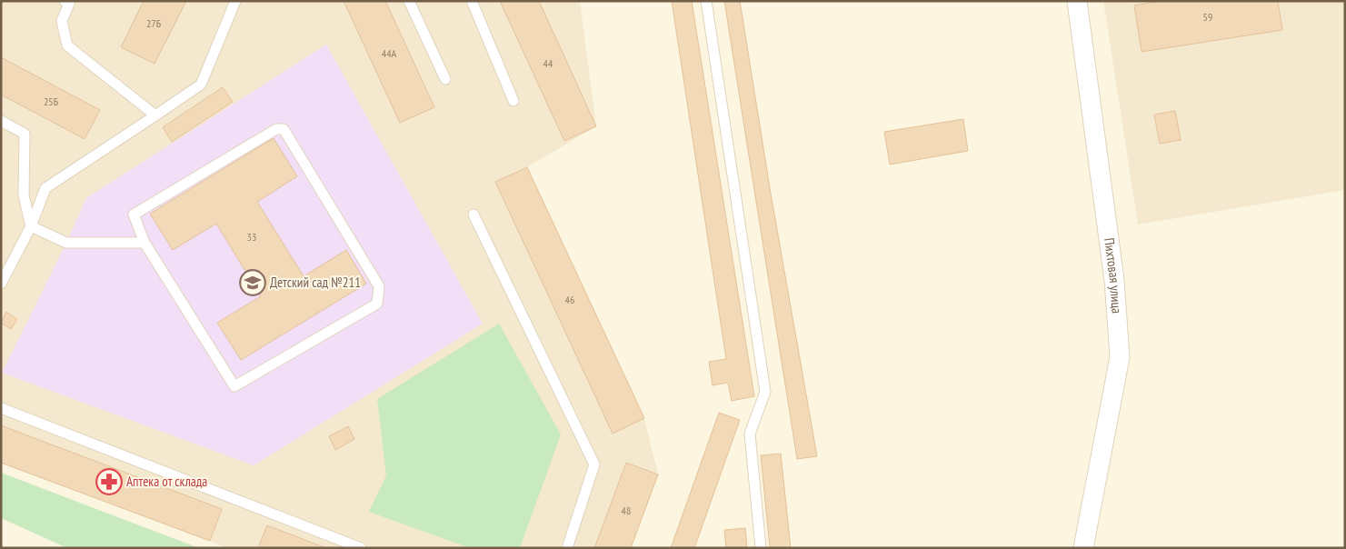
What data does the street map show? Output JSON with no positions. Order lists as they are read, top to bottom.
{
  "streets": {
    "street": ["Пихтовая улица"]
  },
  "places": {
    "school or university": ["Детский сад №211"],
    "pharmacy": ["Аптека от склада"]
  },
  "house_numbers": [
    "59",
    "27Б",
    "44А",
    "44",
    "25Б",
    "33",
    "46",
    "48"
  ]
}
